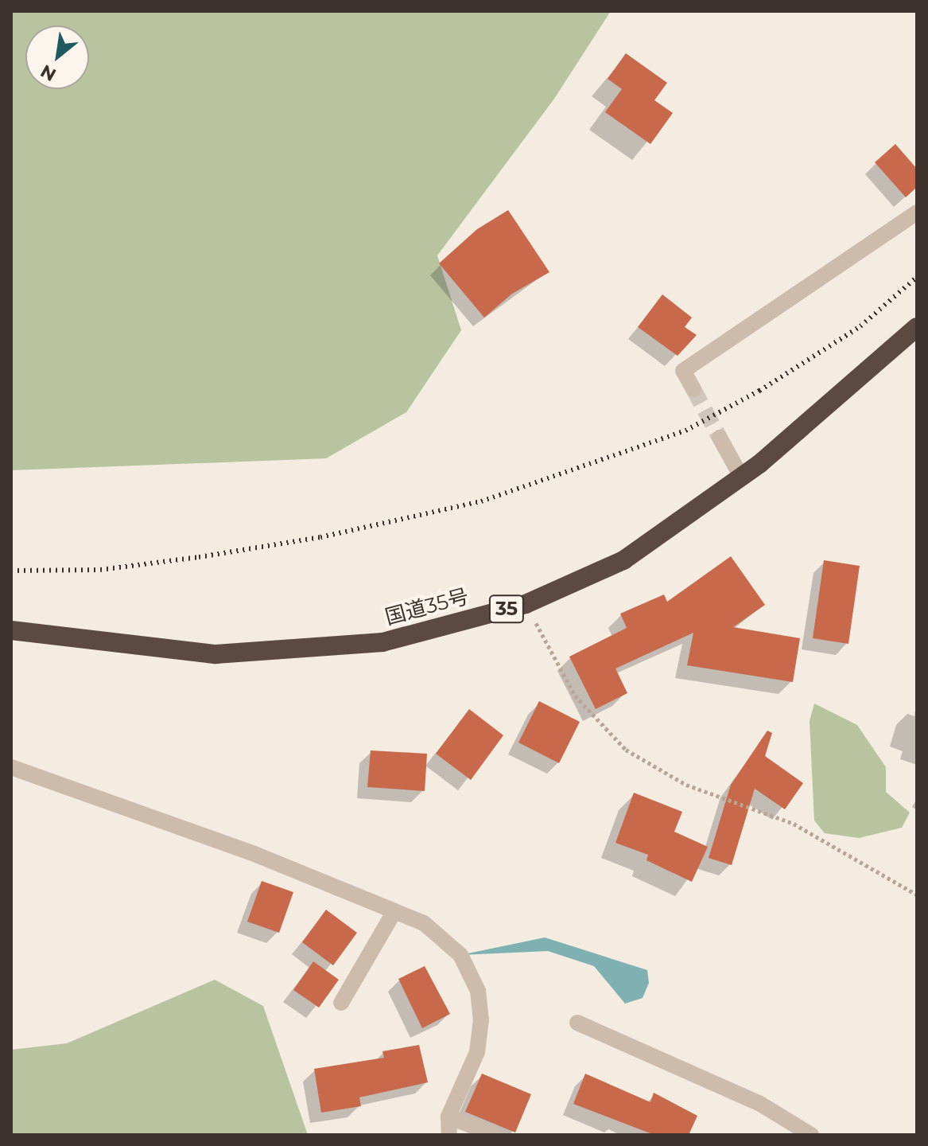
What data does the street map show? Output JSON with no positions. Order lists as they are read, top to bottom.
{
  "streets": {
    "highway": ["国道35号", "35"]
  },
  "north": "bottom left"
}
